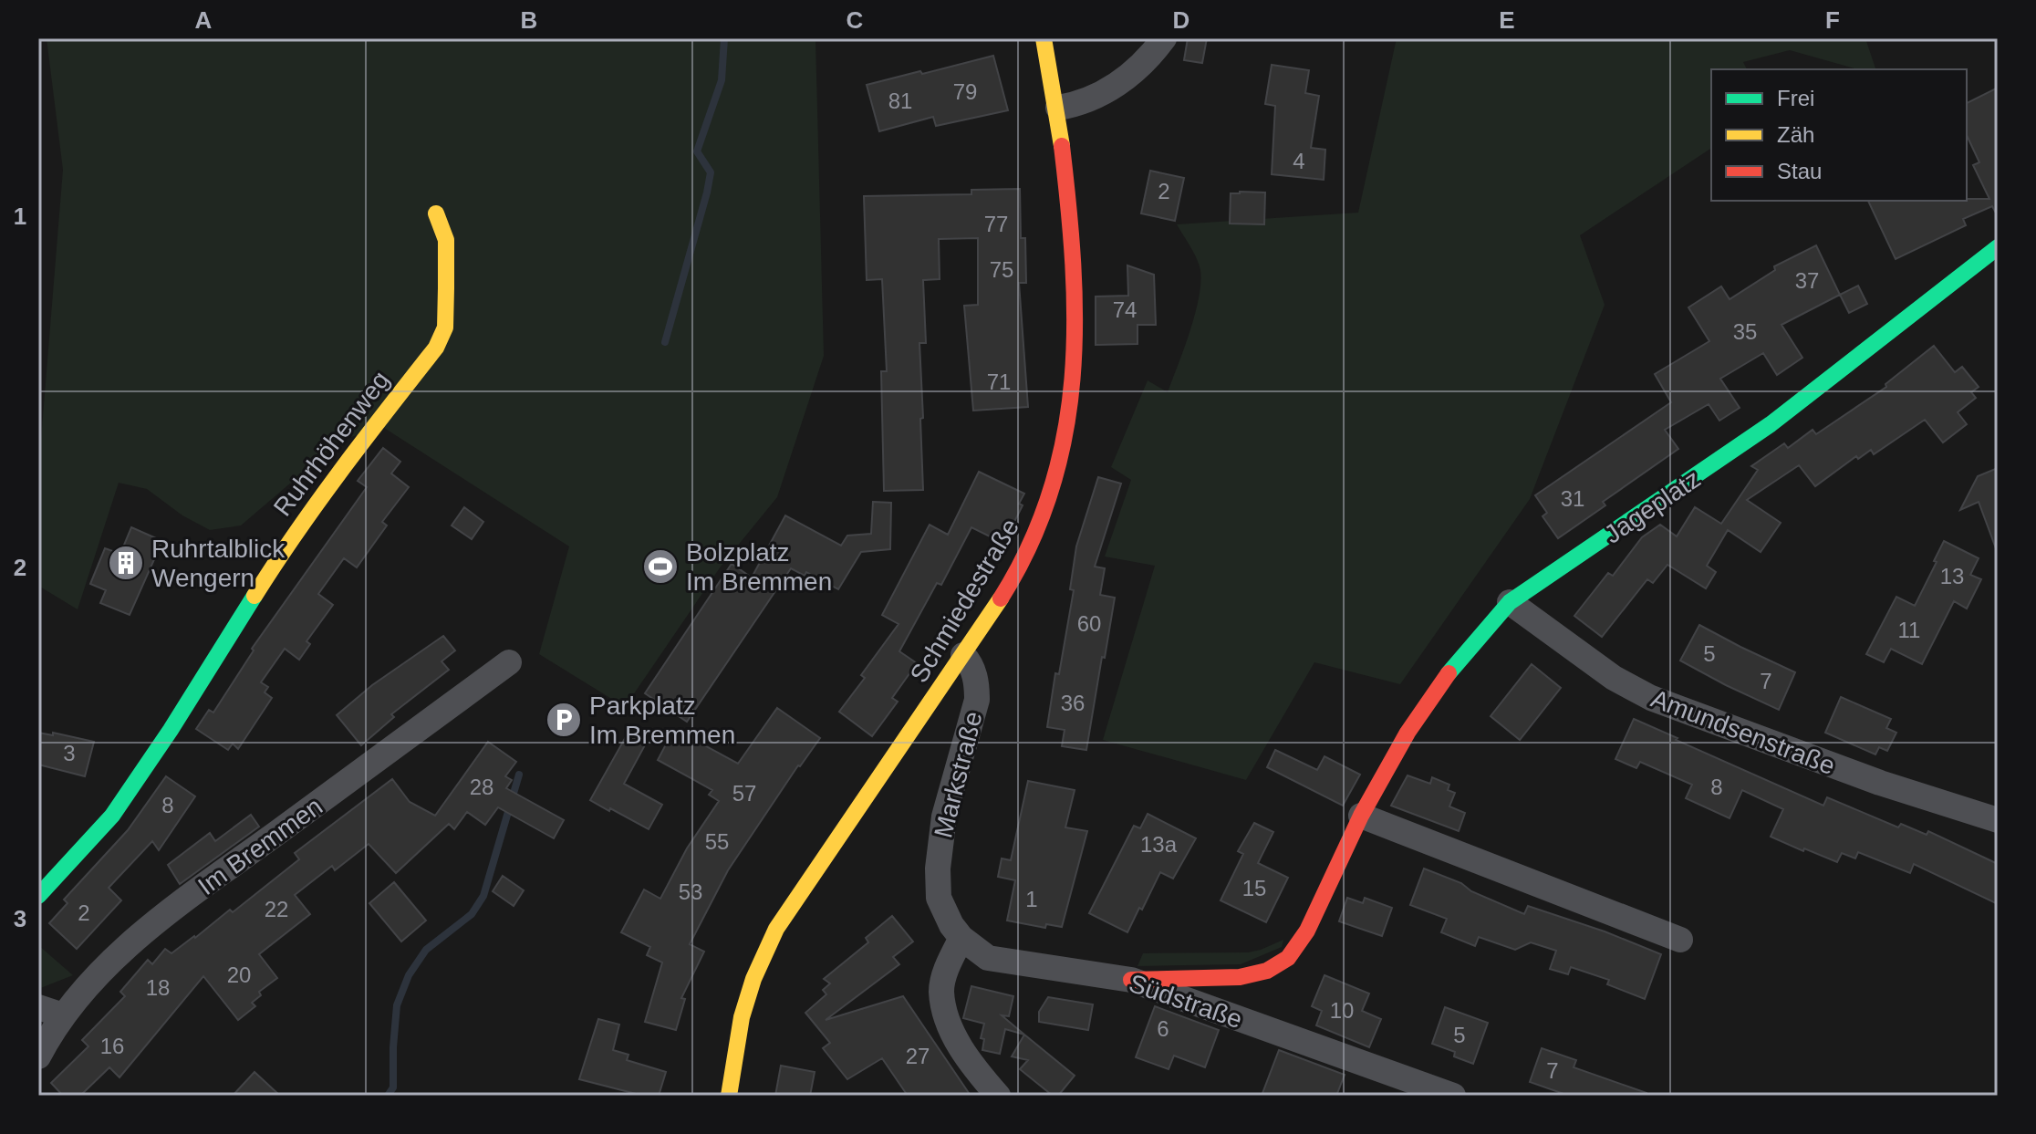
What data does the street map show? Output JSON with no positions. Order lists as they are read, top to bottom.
{
  "streets": {
    "street": [
      "Ruhrhöhenweg",
      "Jageplatz",
      "Schmiedestraße",
      "Amundsenstraße",
      "Markstraße",
      "Im Bremmen",
      "Südstraße"
    ]
  },
  "crossings": [
    ["Jageplatz", "Amundsenstraße"],
    ["Jageplatz", "Südstraße"],
    ["Schmiedestraße", "Markstraße"],
    ["Markstraße", "Südstraße"]
  ],
  "places": {
    "building": ["Ruhrtalblick Wengern"],
    "sports": ["Bolzplatz Im Bremmen"],
    "parking": ["Parkplatz Im Bremmen"]
  },
  "house_numbers": [
    "79",
    "81",
    "4",
    "2",
    "77",
    "75",
    "37",
    "74",
    "35",
    "71",
    "31",
    "13",
    "60",
    "11",
    "5",
    "7",
    "36",
    "3",
    "28",
    "8",
    "57",
    "8",
    "55",
    "13a",
    "15",
    "53",
    "1",
    "22",
    "2",
    "20",
    "18",
    "10",
    "6",
    "5",
    "16",
    "27",
    "7"
  ],
  "legend": ["Frei", "Zäh", "Stau"],
  "grid": {
    "columns": [
      "A",
      "B",
      "C",
      "D",
      "E",
      "F"
    ],
    "rows": ["1", "2", "3"]
  }
}
